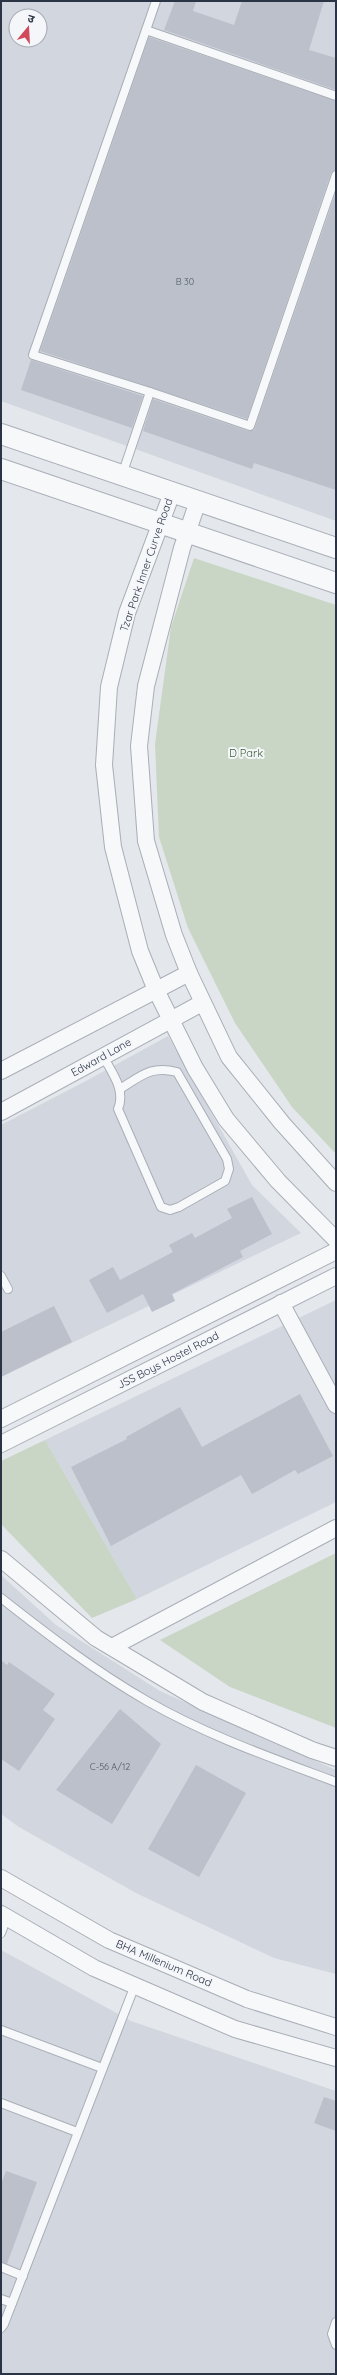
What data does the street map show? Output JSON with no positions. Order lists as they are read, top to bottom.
{
  "streets": {
    "street": [
      "Tzar Park Inner Curve Road",
      "Edward Lane",
      "JSS Boys Hostel Road",
      "BHA Millenium Road"
    ]
  },
  "crossings": [
    ["Tzar Park Inner Curve Road", "Edward Lane"]
  ],
  "parks": ["D Park"],
  "house_numbers": ["B 30", "C-56 A/12"],
  "north": "top"
}
